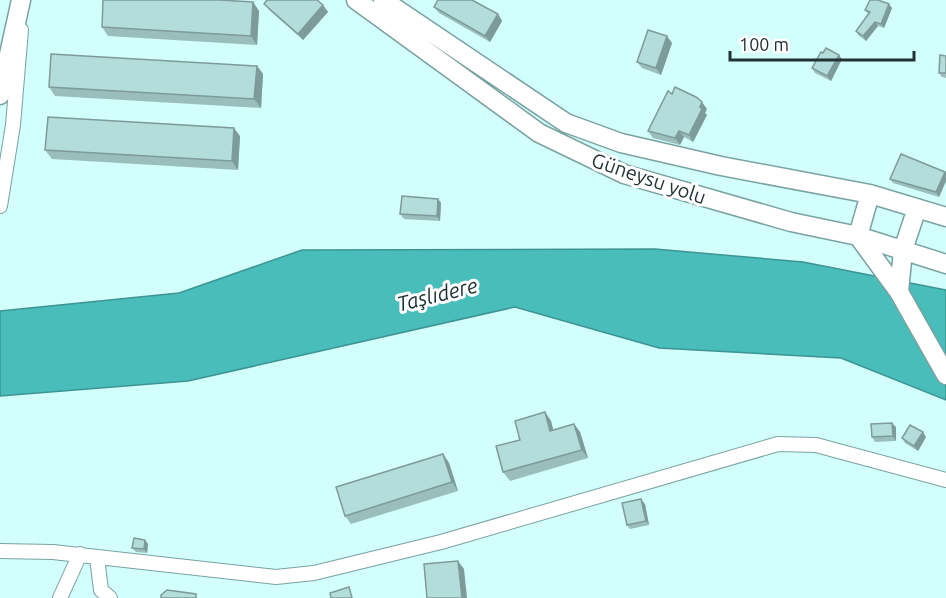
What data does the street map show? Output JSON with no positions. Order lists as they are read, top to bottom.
{
  "streets": {
    "main road": ["Güneysu yolu"]
  },
  "water": ["Taşlıdere"],
  "scale_bar": "100 m"
}
